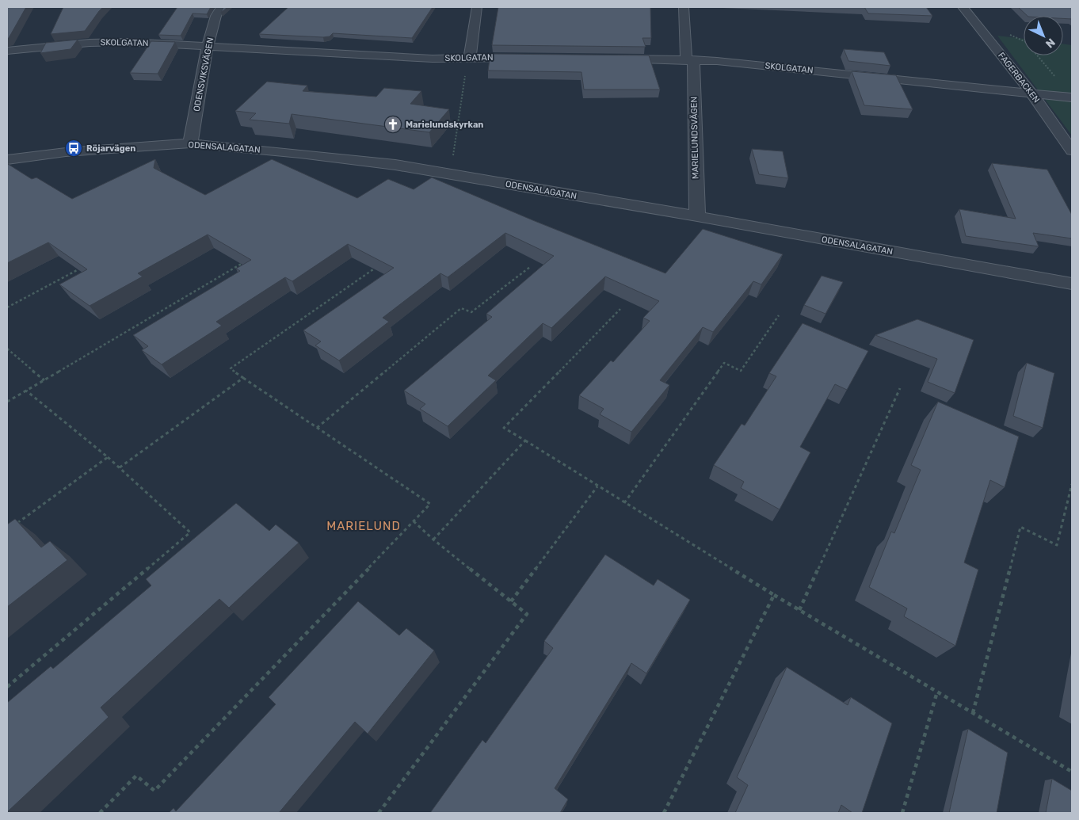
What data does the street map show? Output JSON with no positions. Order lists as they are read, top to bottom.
{
  "streets": {
    "street": [
      "SKOLGATAN",
      "ODENSVIKSVÄGEN",
      "FAGERBACKEN",
      "MARIELUNDSVÄGEN",
      "ODENSALAGATAN"
    ]
  },
  "crossings": [
    ["SKOLGATAN", "ODENSVIKSVÄGEN"],
    ["SKOLGATAN", "FAGERBACKEN"],
    ["SKOLGATAN", "MARIELUNDSVÄGEN"],
    ["ODENSVIKSVÄGEN", "ODENSALAGATAN"],
    ["MARIELUNDSVÄGEN", "ODENSALAGATAN"]
  ],
  "districts": ["MARIELUND"],
  "places": {
    "church": ["Marielundskyrkan"],
    "bus stop": ["Röjarvägen"]
  },
  "north": "bottom right"
}
